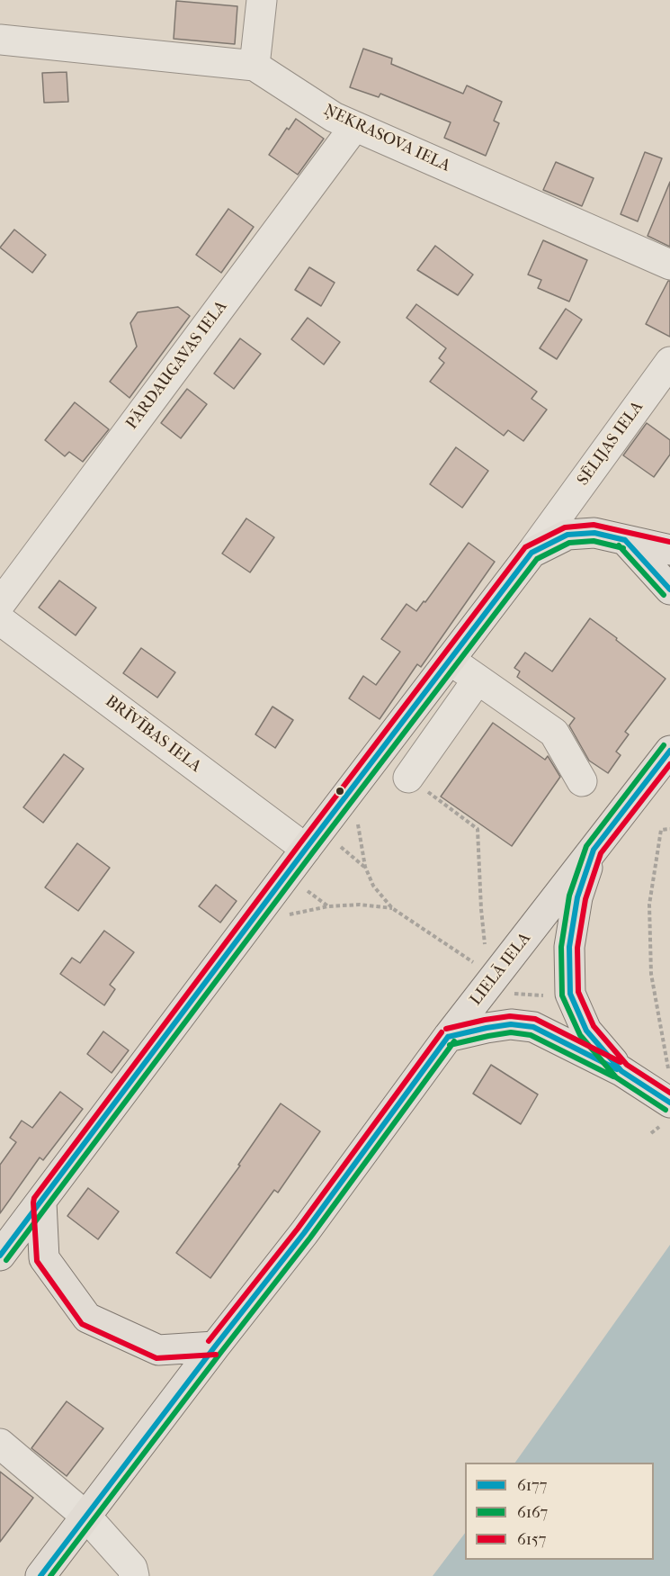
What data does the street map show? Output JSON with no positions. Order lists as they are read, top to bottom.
{
  "streets": {
    "main road": ["SĒLIJAS IELA", "LIELĀ IELA"],
    "street": ["ŅEKRASOVA IELA", "PĀRDAUGAVAS IELA", "BRĪVĪBAS IELA"]
  },
  "crossings": [
    ["ŅEKRASOVA IELA", "PĀRDAUGAVAS IELA"],
    ["SĒLIJAS IELA", "BRĪVĪBAS IELA"]
  ],
  "lines": ["transit line 6157", "transit line 6177", "transit line 6167"],
  "legend": ["6177", "6167", "6157"]
}
